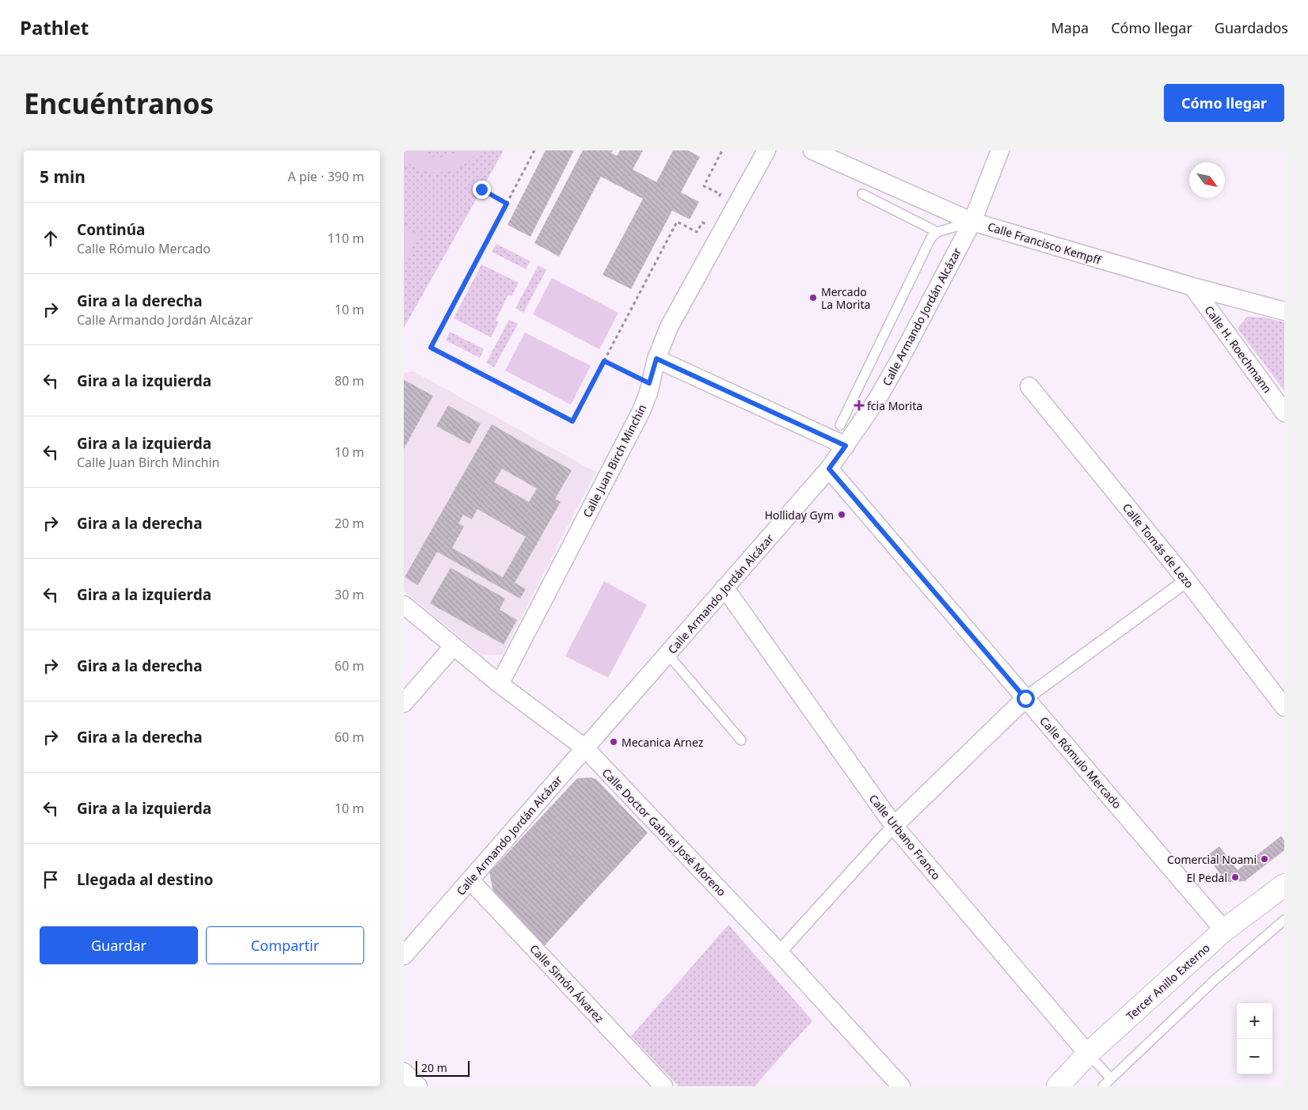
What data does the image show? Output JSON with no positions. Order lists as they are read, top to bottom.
{
  "streets": {
    "street": [
      "Calle Francisco Kempff",
      "Calle Armando Jordán Alcázar",
      "Calle H. Roechmann",
      "Calle Juan Birch Minchin",
      "Calle Tomás de Lezo",
      "Calle Rómulo Mercado",
      "Calle Doctor Gabriel José Moreno",
      "Calle Urbano Franco",
      "Tercer Anillo Externo",
      "Calle Simón Álvarez"
    ]
  },
  "crossings": [
    ["Calle Francisco Kempff", "Calle Armando Jordán Alcázar"],
    ["Calle Francisco Kempff", "Calle H. Roechmann"],
    ["Calle Armando Jordán Alcázar", "Calle Rómulo Mercado"],
    ["Calle Armando Jordán Alcázar", "Calle Doctor Gabriel José Moreno"],
    ["Calle Armando Jordán Alcázar", "Calle Urbano Franco"],
    ["Calle Armando Jordán Alcázar", "Calle Simón Álvarez"],
    ["Calle Juan Birch Minchin", "Calle Doctor Gabriel José Moreno"],
    ["Calle Rómulo Mercado", "Tercer Anillo Externo"],
    ["Calle Urbano Franco", "Tercer Anillo Externo"]
  ],
  "places": {
    "other": [
      "Mercado La Morita",
      "Holliday Gym",
      "Mecanica Arnez",
      "Comercial Noami",
      "El Pedal"
    ],
    "health": ["fcia Morita"]
  },
  "scale_bar": "20 m",
  "north": "bottom right",
  "page": {
    "header": "Pathlet",
    "nav": ["Mapa", "Cómo llegar", "Guardados"],
    "buttons": [
      "Cómo llegar",
      ["Guardar", "Compartir"]
    ],
    "title": "Encuéntranos",
    "heading": ["5 min", "A pie · 390 m"],
    "list": [
      ["Continúa", "Calle Rómulo Mercado", "110 m"],
      ["Gira a la derecha", "Calle Armando Jordán Alcázar", "10 m"],
      ["Gira a la izquierda", "80 m"],
      ["Gira a la izquierda", "Calle Juan Birch Minchin", "10 m"],
      ["Gira a la derecha", "20 m"],
      ["Gira a la izquierda", "30 m"],
      ["Gira a la derecha", "60 m"],
      ["Gira a la derecha", "60 m"],
      ["Gira a la izquierda", "10 m"],
      "Llegada al destino"
    ],
    "map_buttons": ["+", "−"],
    "scale": "20 m"
  }
}
